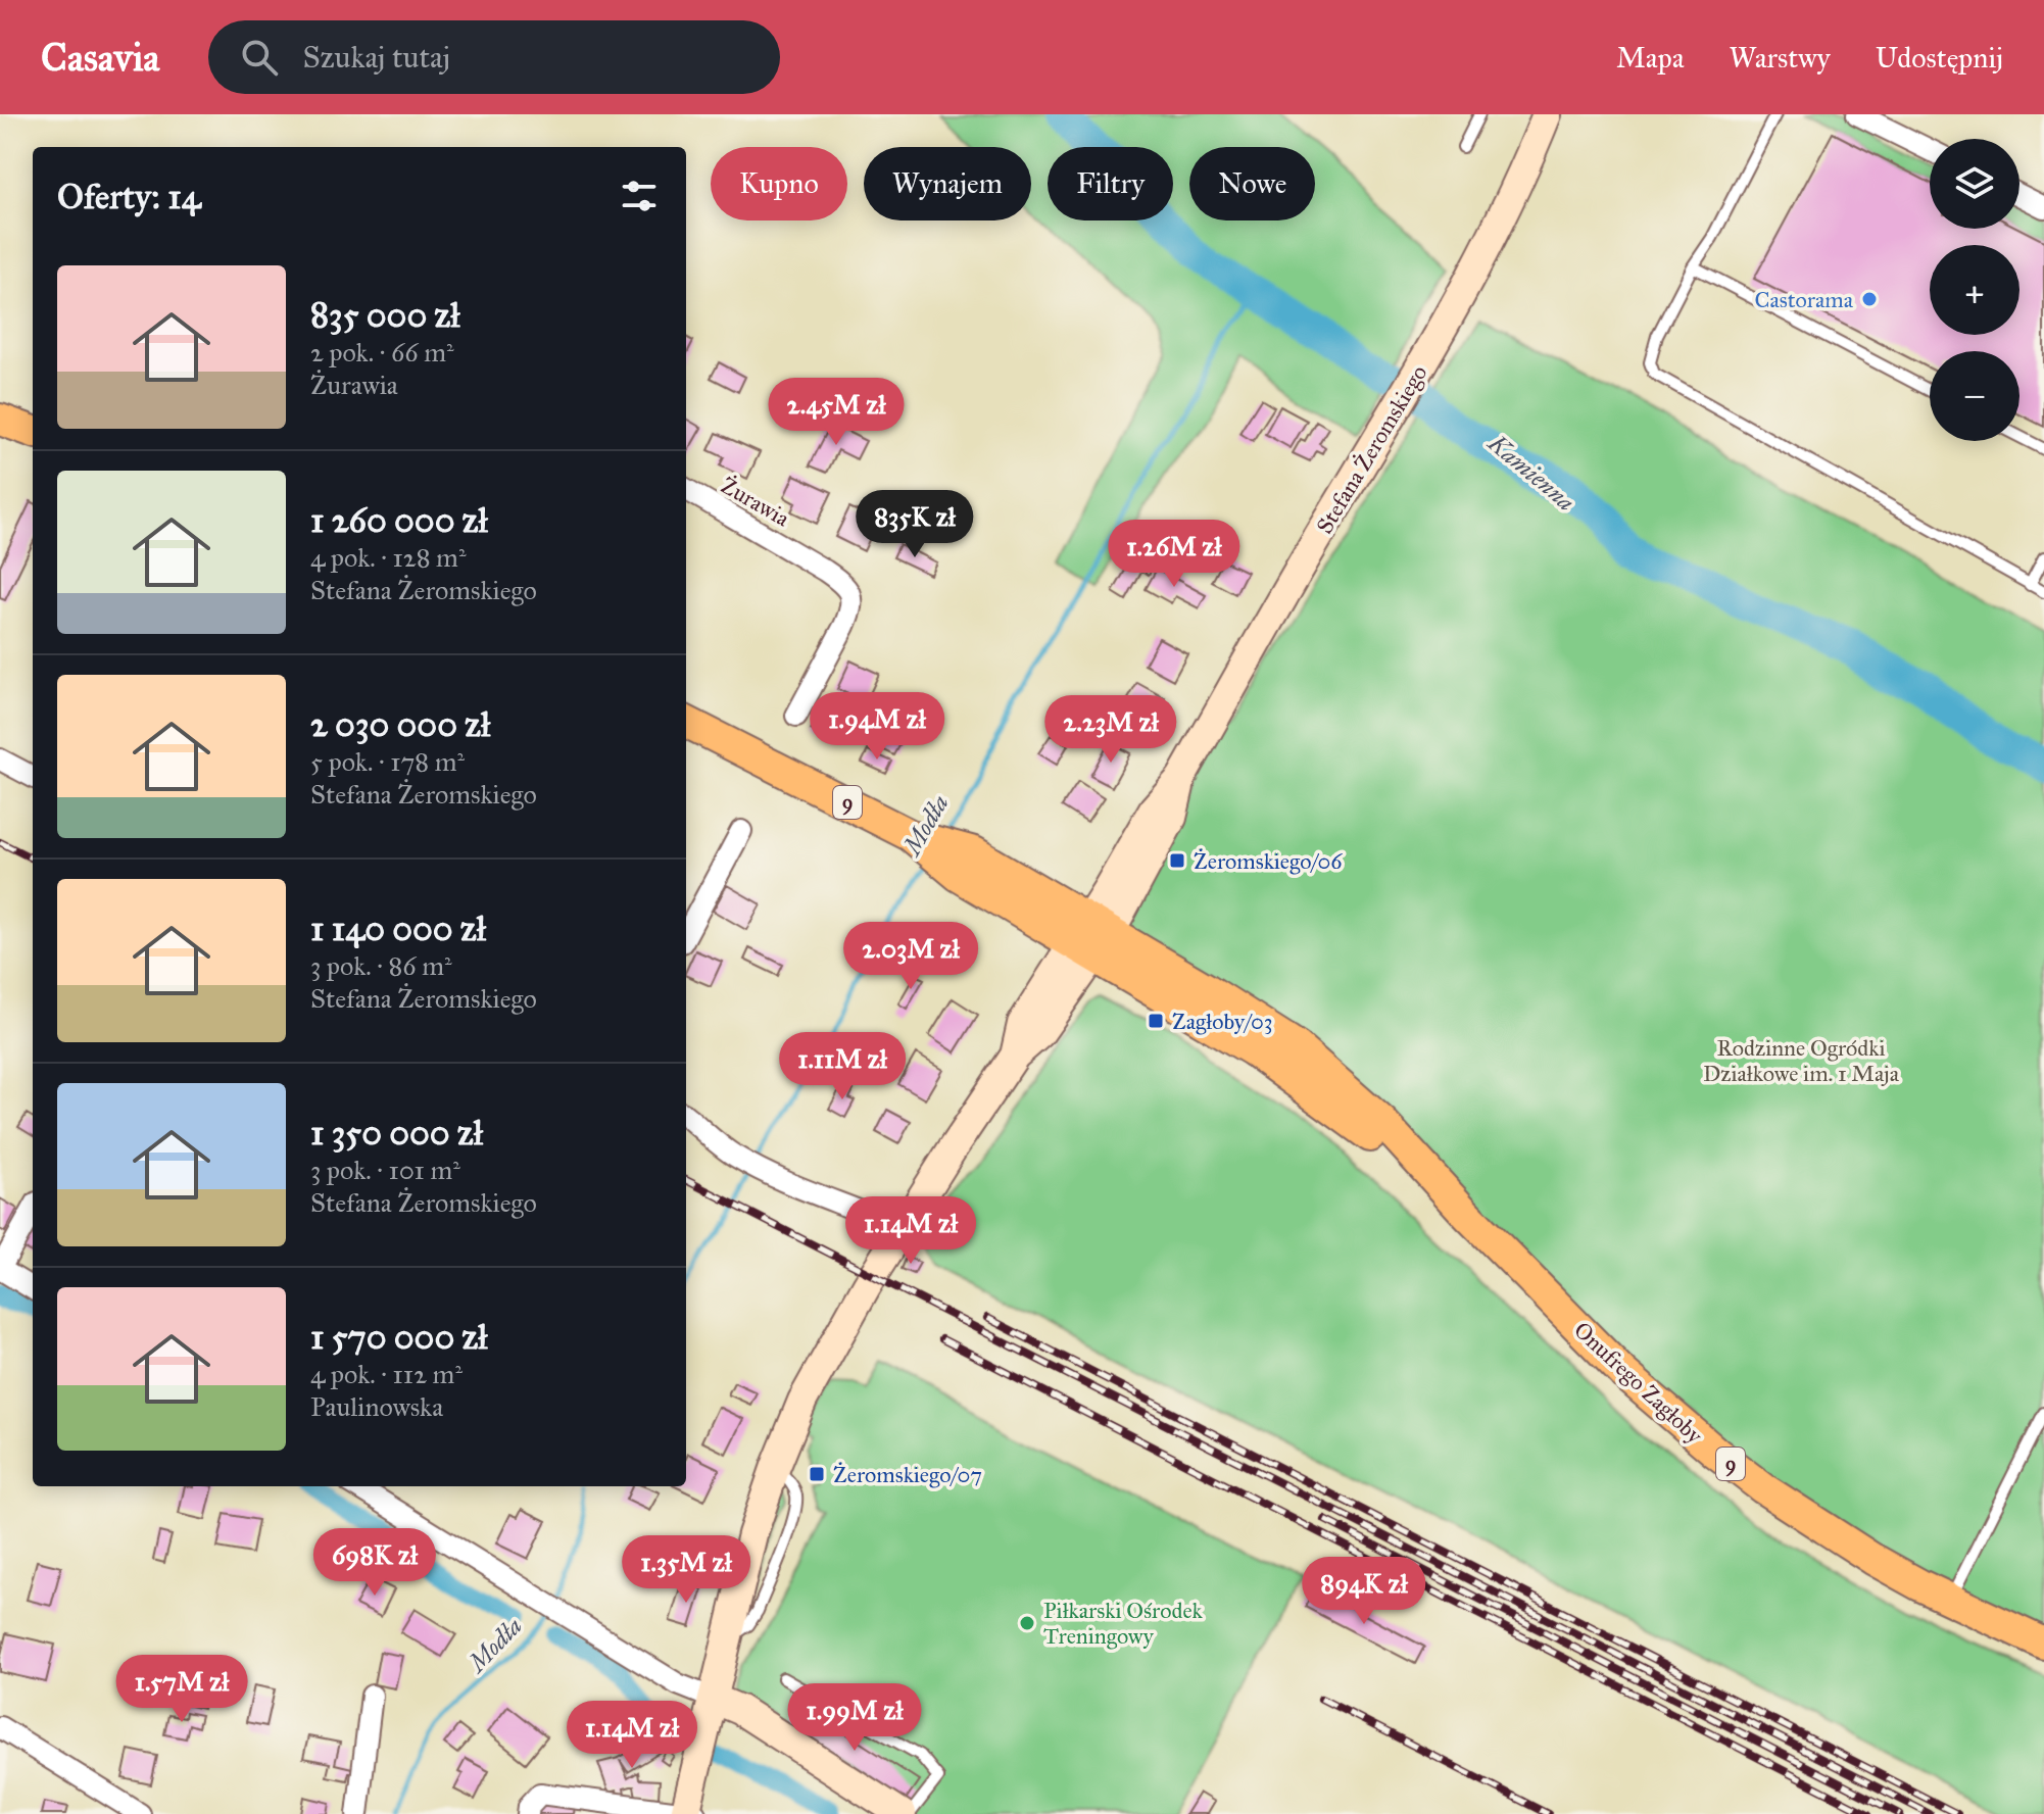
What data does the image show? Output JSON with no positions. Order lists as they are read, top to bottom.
{
  "streets": {
    "main road": ["9", "Onufrego Zagłoby"],
    "street": ["Stefana Żeromskiego", "Żurawia"]
  },
  "crossings": [
    ["Stefana Żeromskiego", "9"],
    ["Stefana Żeromskiego", "Onufrego Zagłoby"],
    ["9", "Onufrego Zagłoby"]
  ],
  "water": ["Kamienna", "Modła"],
  "parks": ["Rodzinne Ogródki Działkowe im. 1 Maja"],
  "places": {
    "other": ["Castorama", "Piłkarski Ośrodek Treningowy"],
    "transit": ["Żeromskiego/06", "Zagłoby/03", "Żeromskiego/07"]
  },
  "page": {
    "header": "Casavia",
    "search": "Szukaj tutaj",
    "nav": ["Mapa", "Warstwy", "Udostępnij"],
    "map_buttons": ["+", "−"],
    "chip": [
      "Kupno",
      "Wynajem",
      "Filtry",
      "Nowe"
    ],
    "heading": "Oferty: 14",
    "list": [
      {
        "name": "835 000 zł",
        "note": "2 pok. · 66 m² · Żurawia"
      },
      {
        "name": "1 260 000 zł",
        "note": "4 pok. · 128 m² · Stefana Żeromskiego"
      },
      {
        "name": "2 030 000 zł",
        "note": "5 pok. · 178 m² · Stefana Żeromskiego"
      },
      {
        "name": "1 140 000 zł",
        "note": "3 pok. · 86 m² · Stefana Żeromskiego"
      },
      {
        "name": "1 350 000 zł",
        "note": "3 pok. · 101 m² · Stefana Żeromskiego"
      },
      {
        "name": "1 570 000 zł",
        "note": "4 pok. · 112 m² · Paulinowska"
      }
    ],
    "price": [
      "2.45M zł",
      "835K zł",
      "1.26M zł",
      "1.94M zł",
      "2.23M zł",
      "2.03M zł",
      "1.11M zł",
      "1.14M zł",
      "698K zł",
      "1.35M zł",
      "894K zł",
      "1.57M zł",
      "1.99M zł",
      "1.14M zł"
    ]
  }
}
